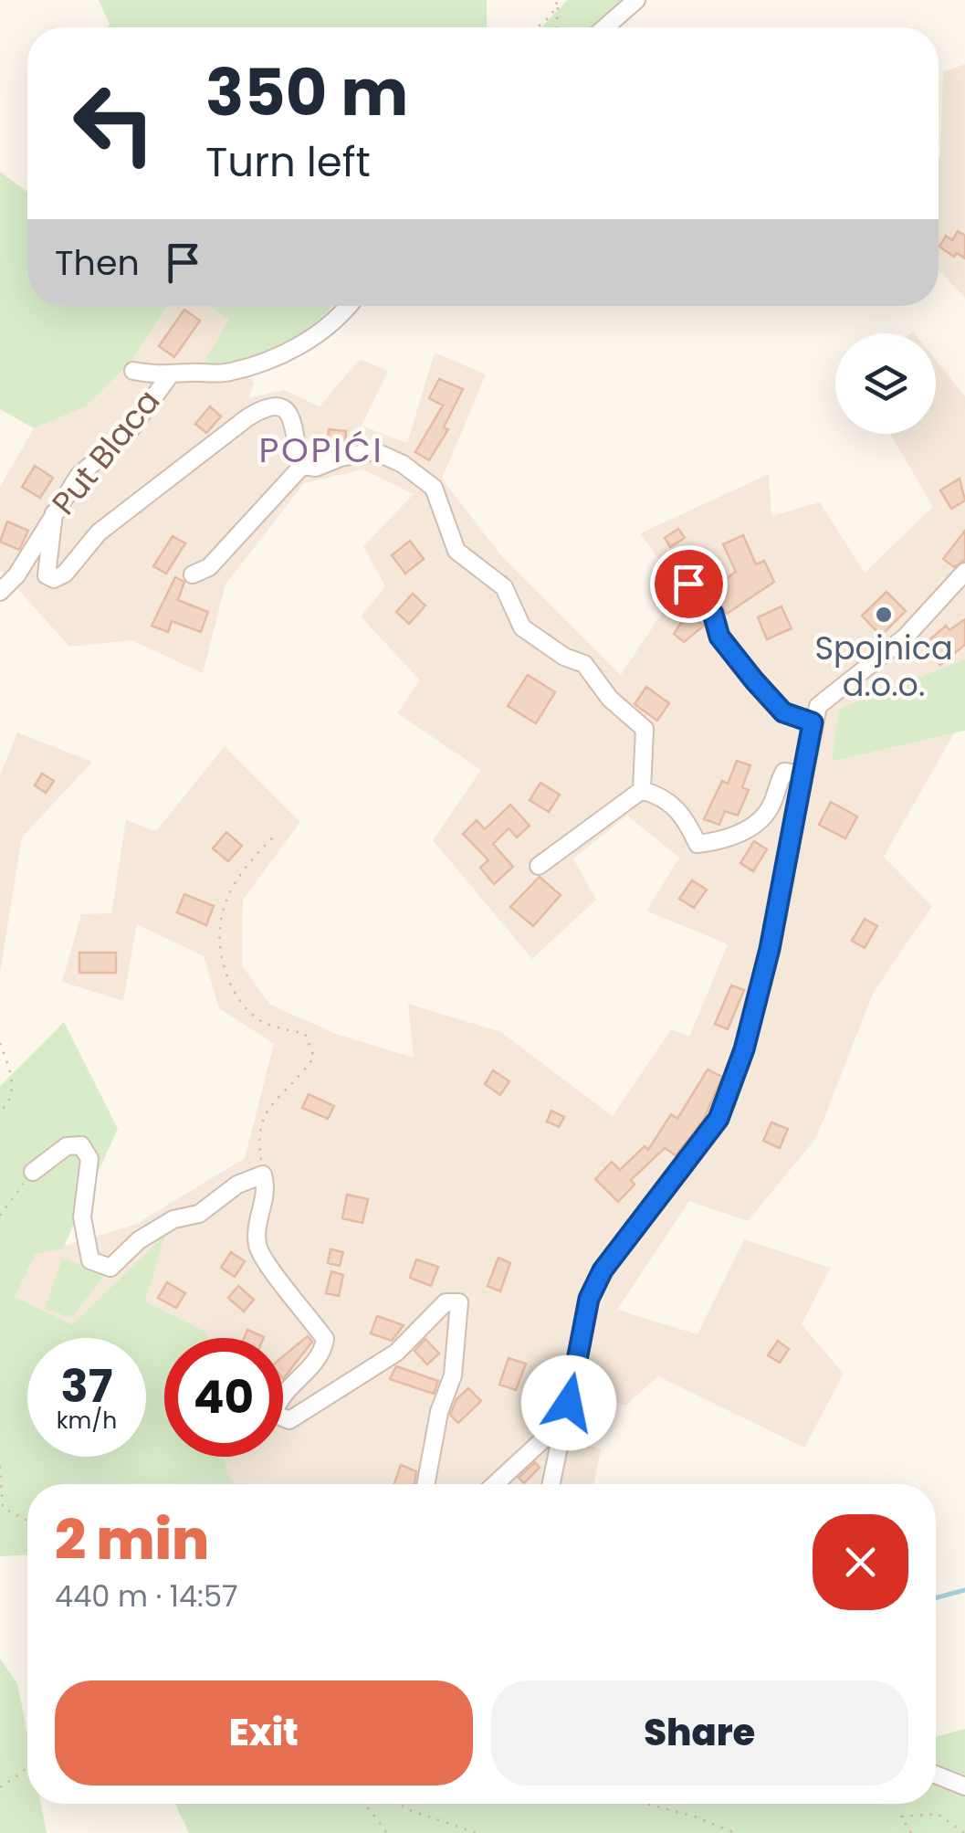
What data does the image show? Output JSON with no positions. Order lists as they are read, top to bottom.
{
  "streets": {
    "street": ["Put Blaca"]
  },
  "districts": ["POPIĆI"],
  "places": ["Spojnica d.o.o."],
  "page": {
    "turn": ["350 m", "Turn left"],
    "then": "Then",
    "speed": "37 km/h",
    "limit": "40",
    "heading": ["2 min", "440 m · 14:57"],
    "buttons": ["Exit", "Share"]
  }
}
